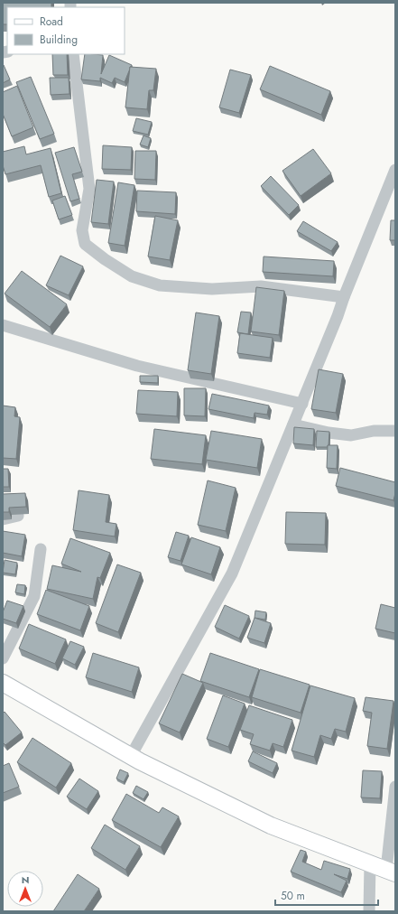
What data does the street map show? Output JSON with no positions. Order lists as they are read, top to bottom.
{
  "legend": ["Road", "Building"],
  "scale_bar": "50 m",
  "north": "top"
}
